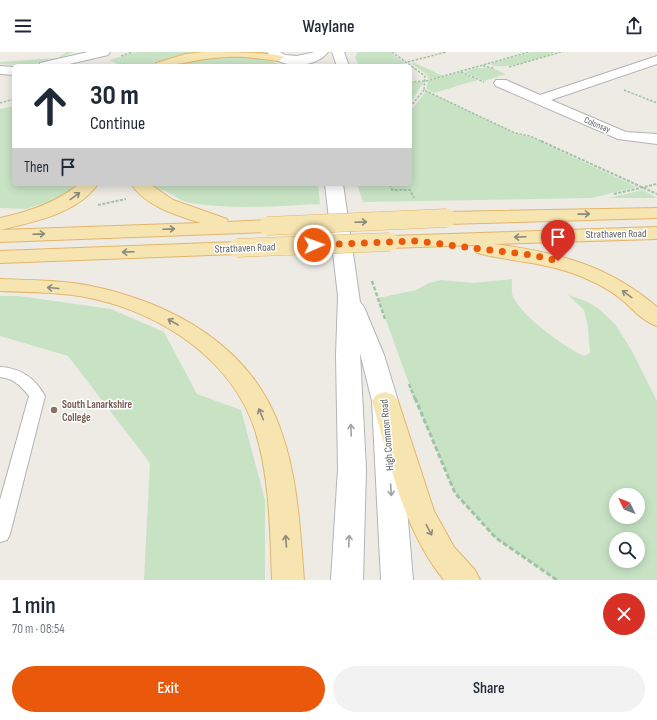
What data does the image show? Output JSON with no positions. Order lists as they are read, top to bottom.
{
  "streets": {
    "main road": ["Strathaven Road"],
    "street": ["Colonsay", "High Common Road"]
  },
  "places": ["South Lanarkshire College"],
  "north": "top left",
  "page": {
    "header": "Waylane",
    "turn": ["30 m", "Continue"],
    "then": "Then",
    "heading": ["1 min", "70 m · 08:54"],
    "buttons": ["Exit", "Share"]
  }
}
